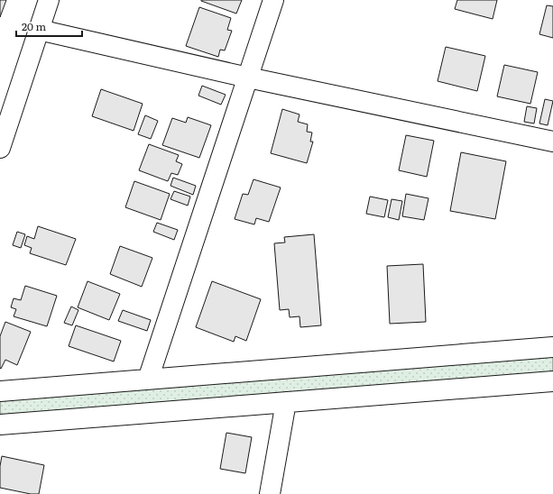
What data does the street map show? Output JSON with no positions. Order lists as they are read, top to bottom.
{
  "scale_bar": "20 m"
}
